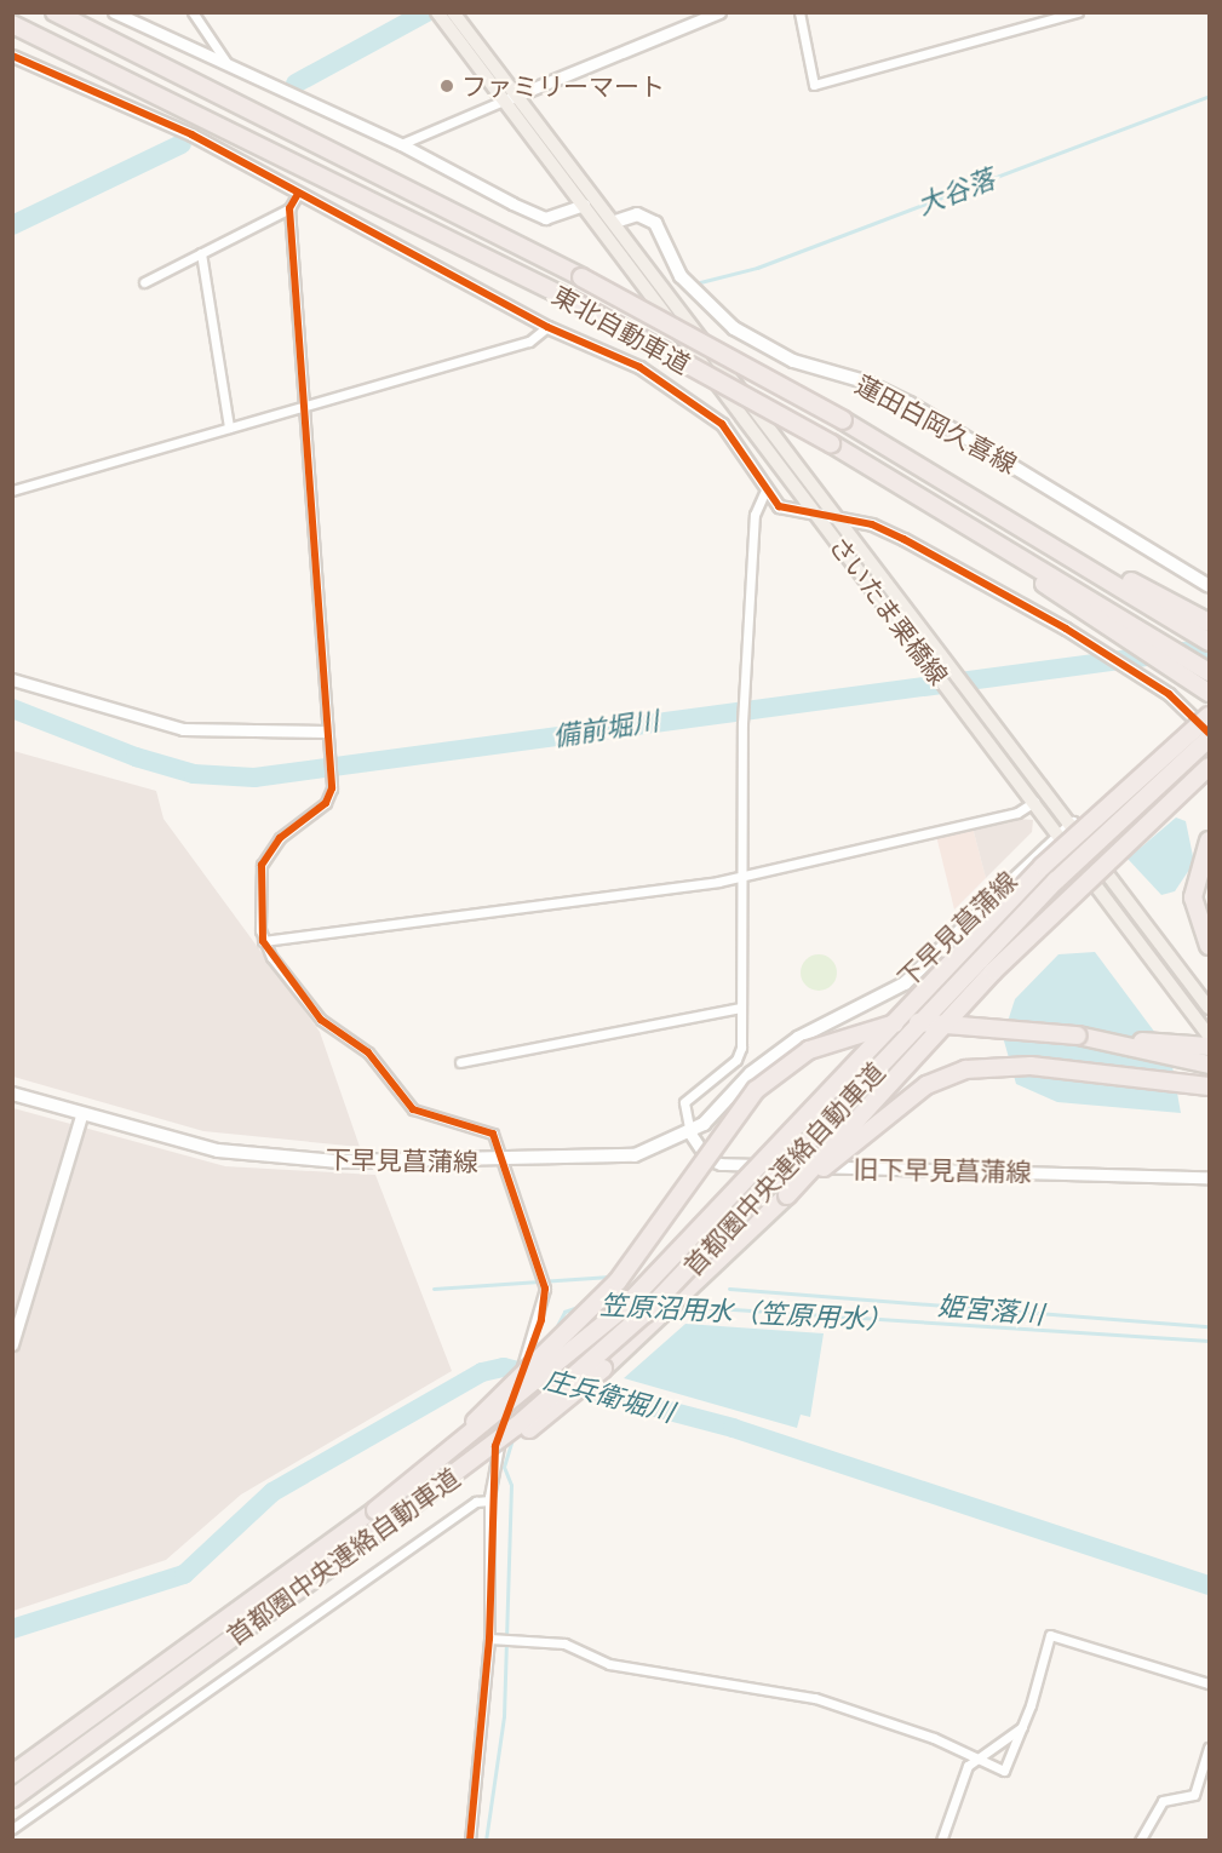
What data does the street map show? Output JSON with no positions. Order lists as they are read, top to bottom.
{
  "streets": {
    "highway": ["東北自動車道", "首都圏中央連絡自動車道"],
    "main road": ["蓮田白岡久喜線", "さいたま栗橋線", "下早見菖蒲線"],
    "street": ["旧下早見菖蒲線"]
  },
  "crossings": [
    ["蓮田白岡久喜線", "さいたま栗橋線"],
    ["さいたま栗橋線", "下早見菖蒲線"],
    ["下早見菖蒲線", "旧下早見菖蒲線"]
  ],
  "water": [
    "大谷落",
    "備前堀川",
    "姫宮落川",
    "笠原沼用水（笠原用水）",
    "庄兵衛堀川"
  ],
  "places": ["ファミリーマート"]
}
